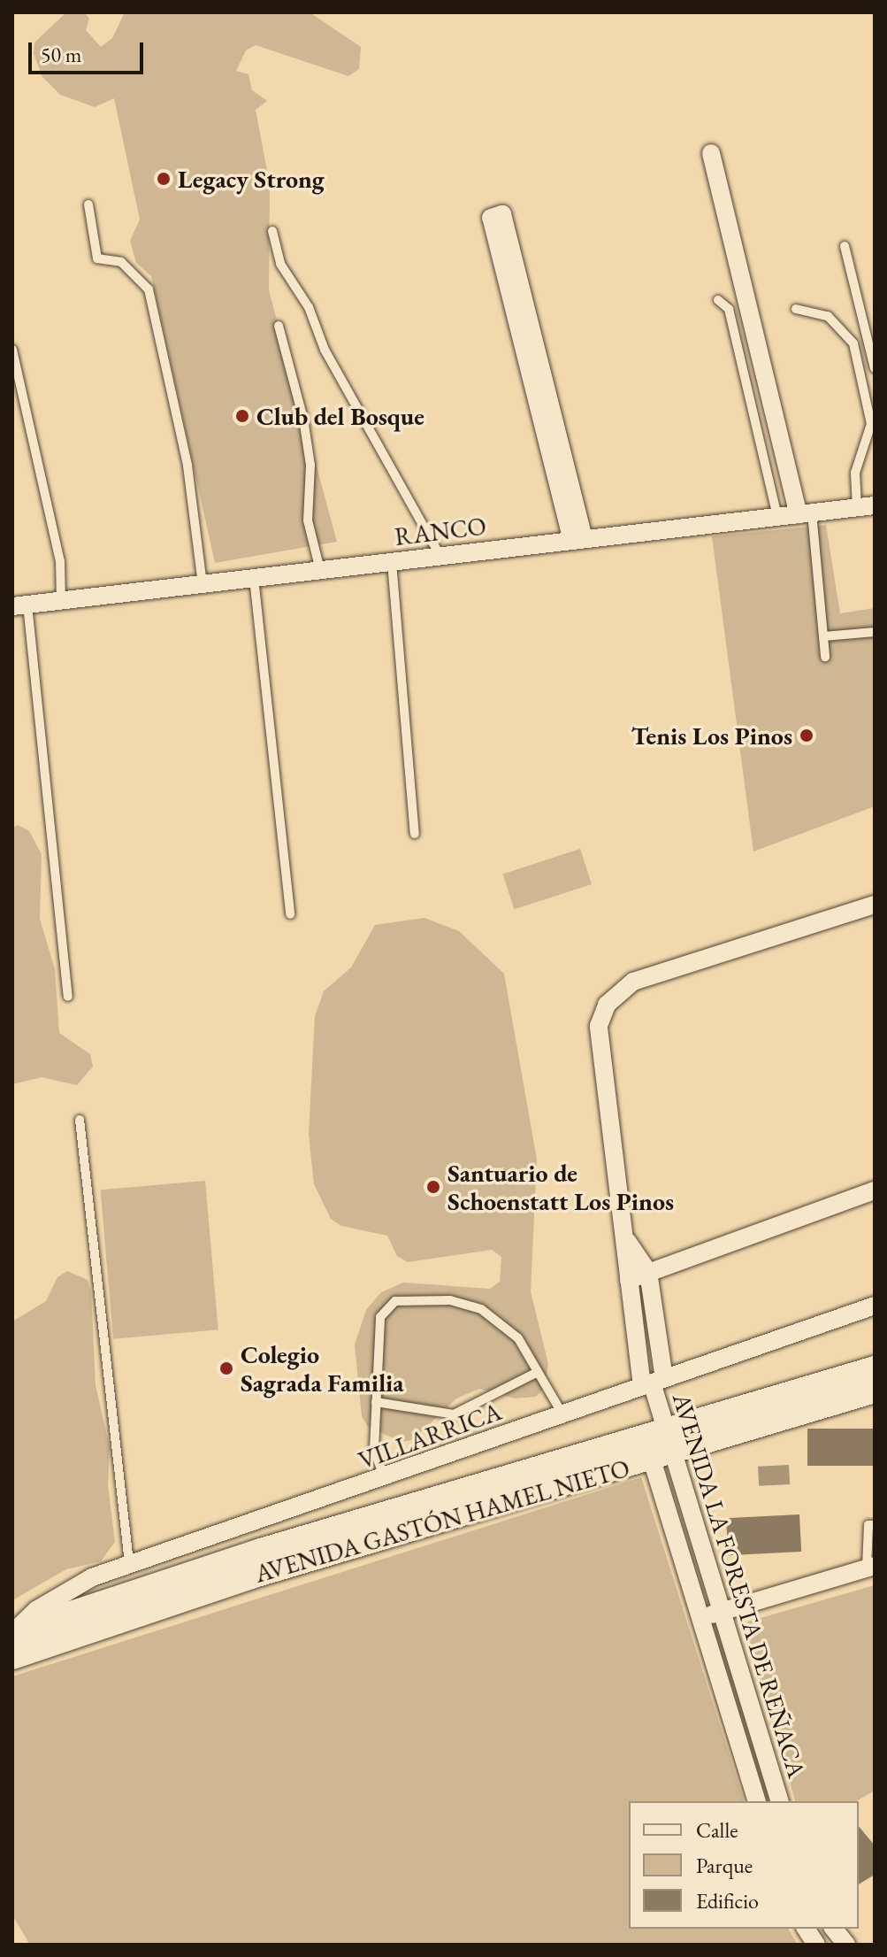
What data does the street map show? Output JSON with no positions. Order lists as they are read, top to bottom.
{
  "streets": {
    "main road": ["AVENIDA GASTÓN HAMEL NIETO"],
    "street": ["RANCO", "VILLARRICA", "AVENIDA LA FORESTA DE REÑACA"]
  },
  "crossings": [
    ["VILLARRICA", "AVENIDA GASTÓN HAMEL NIETO"],
    ["VILLARRICA", "AVENIDA LA FORESTA DE REÑACA"],
    ["AVENIDA GASTÓN HAMEL NIETO", "AVENIDA LA FORESTA DE REÑACA"]
  ],
  "places": [
    "Legacy Strong",
    "Club del Bosque",
    "Tenis Los Pinos",
    "Santuario de Schoenstatt Los Pinos",
    "Colegio Sagrada Familia"
  ],
  "legend": ["Calle", "Parque", "Edificio"],
  "scale_bar": "50 m"
}
